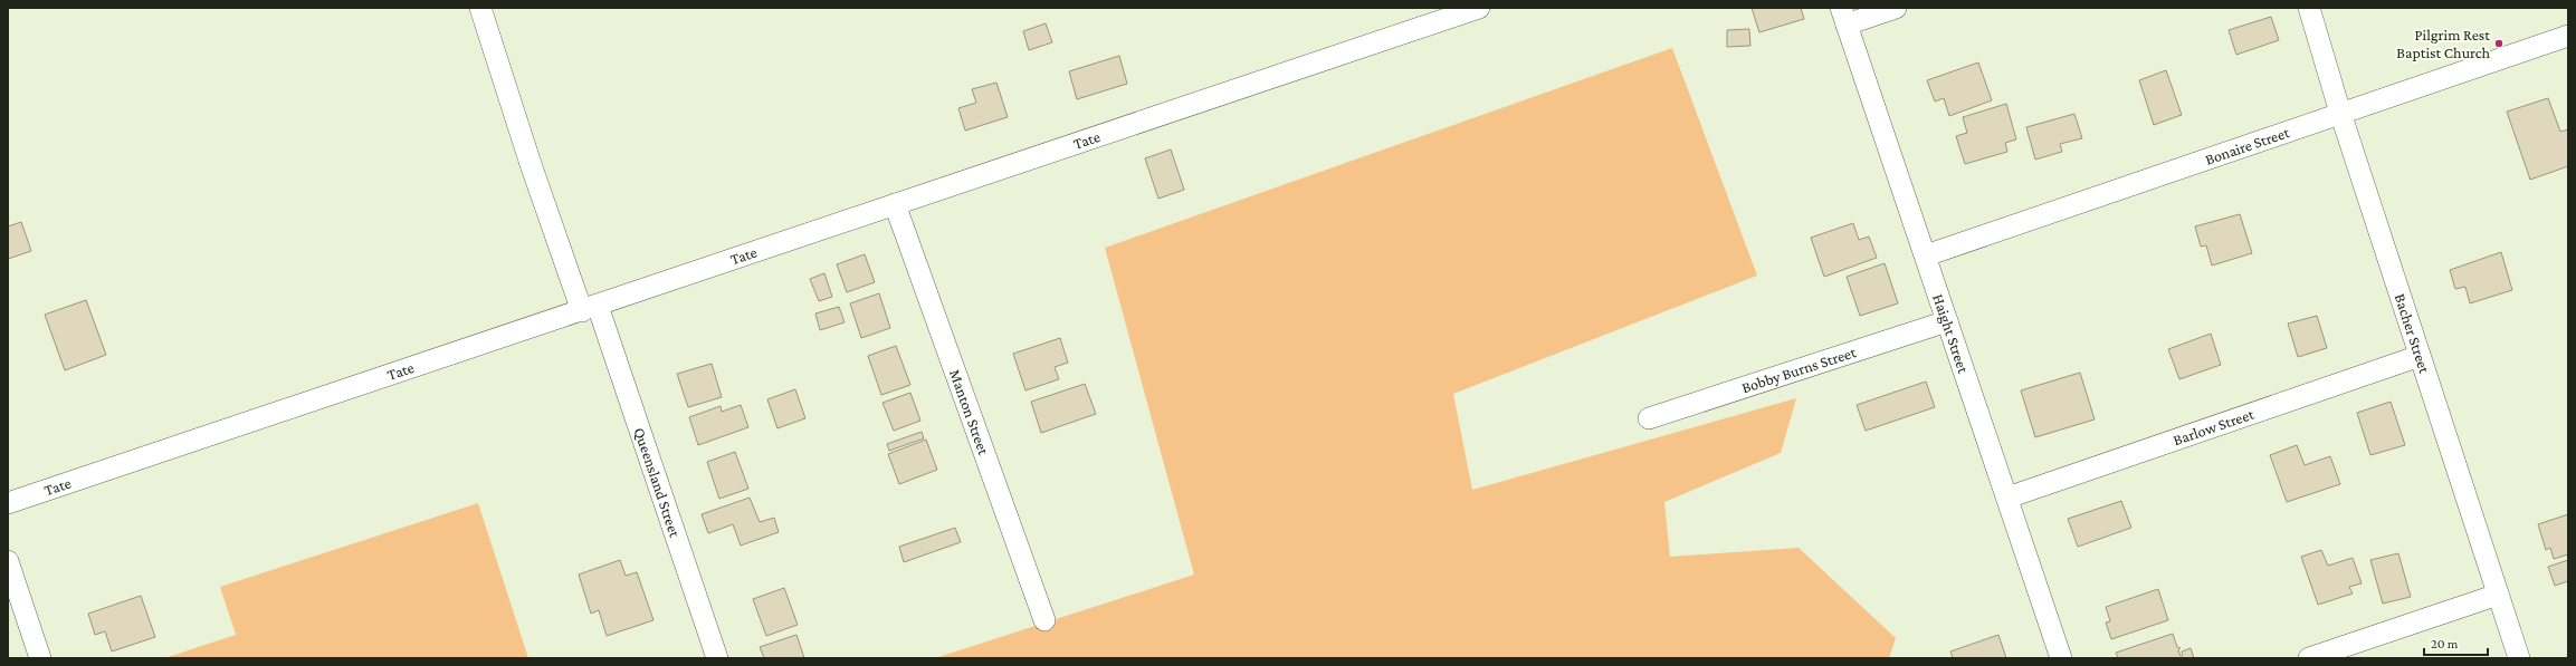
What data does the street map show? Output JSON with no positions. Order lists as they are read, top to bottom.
{
  "streets": {
    "street": [
      "Tate",
      "Bonaire Street",
      "Haight Street",
      "Bacher Street",
      "Bobby Burns Street",
      "Manton Street",
      "Barlow Street",
      "Queensland Street"
    ]
  },
  "crossings": [
    ["Tate", "Manton Street"],
    ["Tate", "Queensland Street"],
    ["Bonaire Street", "Haight Street"],
    ["Bonaire Street", "Bacher Street"],
    ["Haight Street", "Bobby Burns Street"],
    ["Haight Street", "Barlow Street"],
    ["Bacher Street", "Barlow Street"]
  ],
  "places": ["Pilgrim Rest Baptist Church"],
  "scale_bar": "20 m"
}
